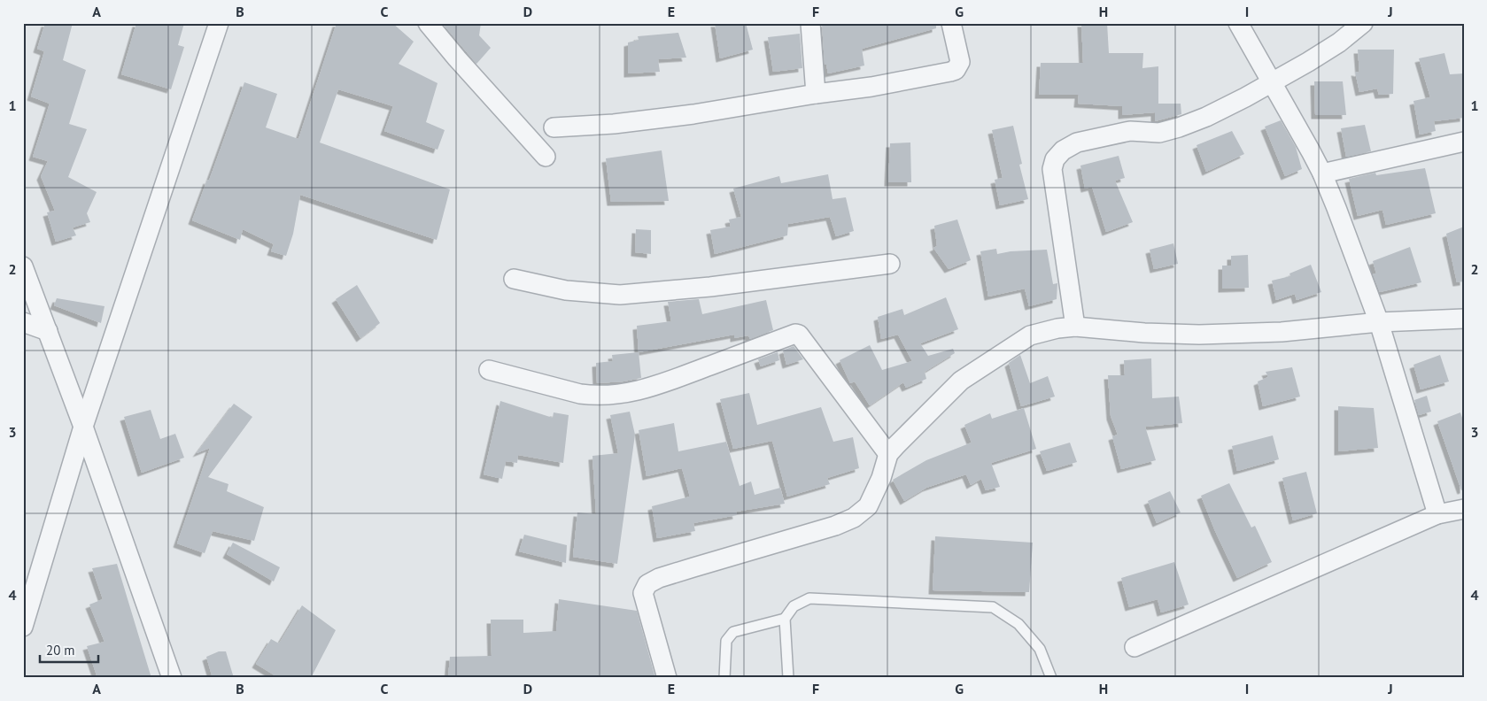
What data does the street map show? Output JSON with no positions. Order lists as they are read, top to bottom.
{
  "scale_bar": "20 m",
  "grid": {
    "columns": [
      "A",
      "B",
      "C",
      "D",
      "E",
      "F",
      "G",
      "H",
      "I",
      "J"
    ],
    "rows": [
      "1",
      "2",
      "3",
      "4"
    ]
  }
}
